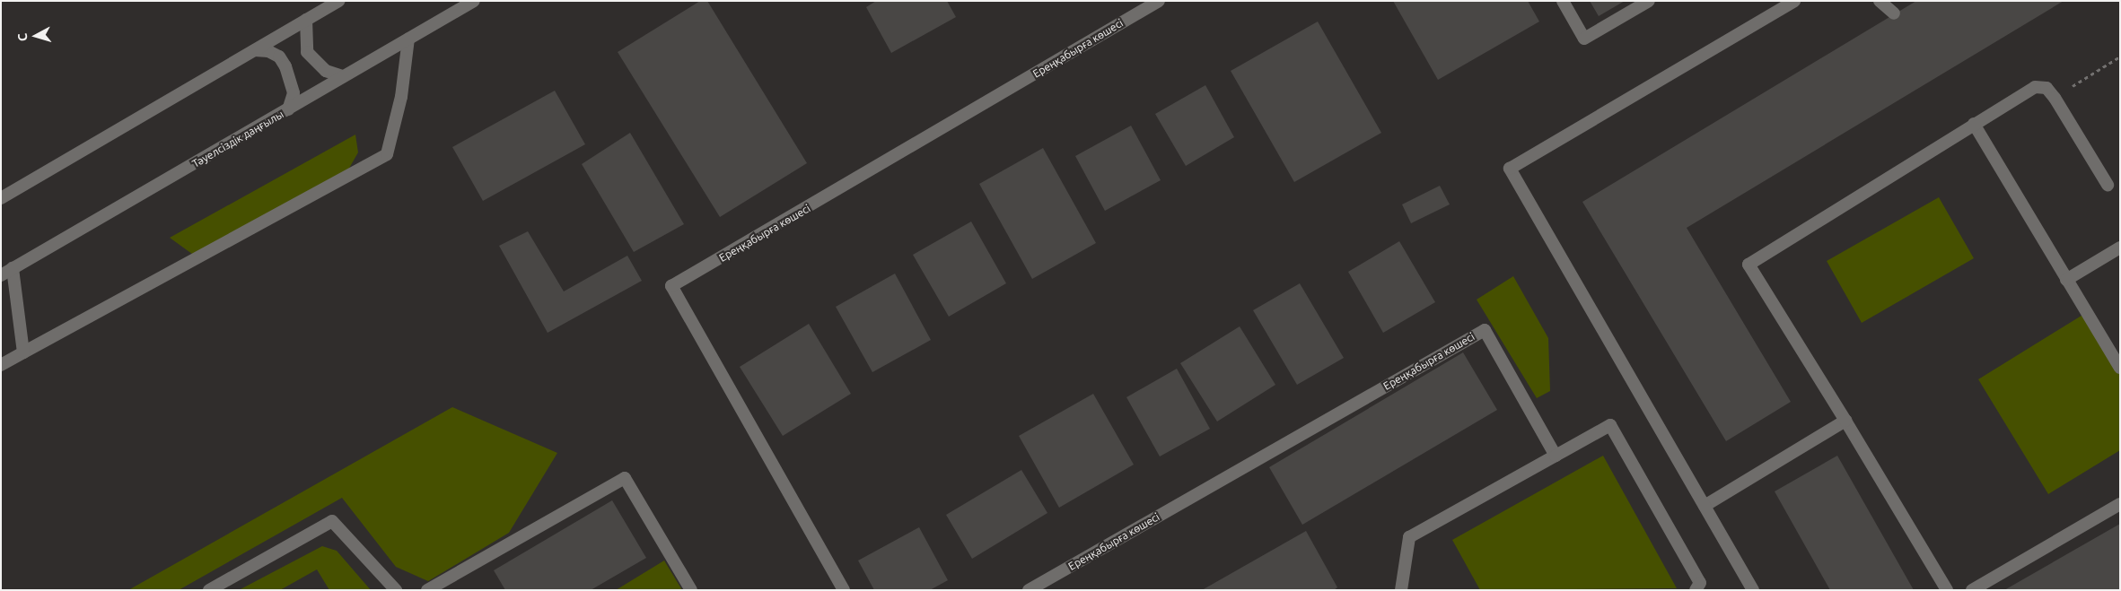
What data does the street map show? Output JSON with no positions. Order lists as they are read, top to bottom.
{
  "streets": {
    "street": ["Ереңқабырға көшесі", "Тәуелсіздік даңғылы"]
  },
  "north": "left"
}
